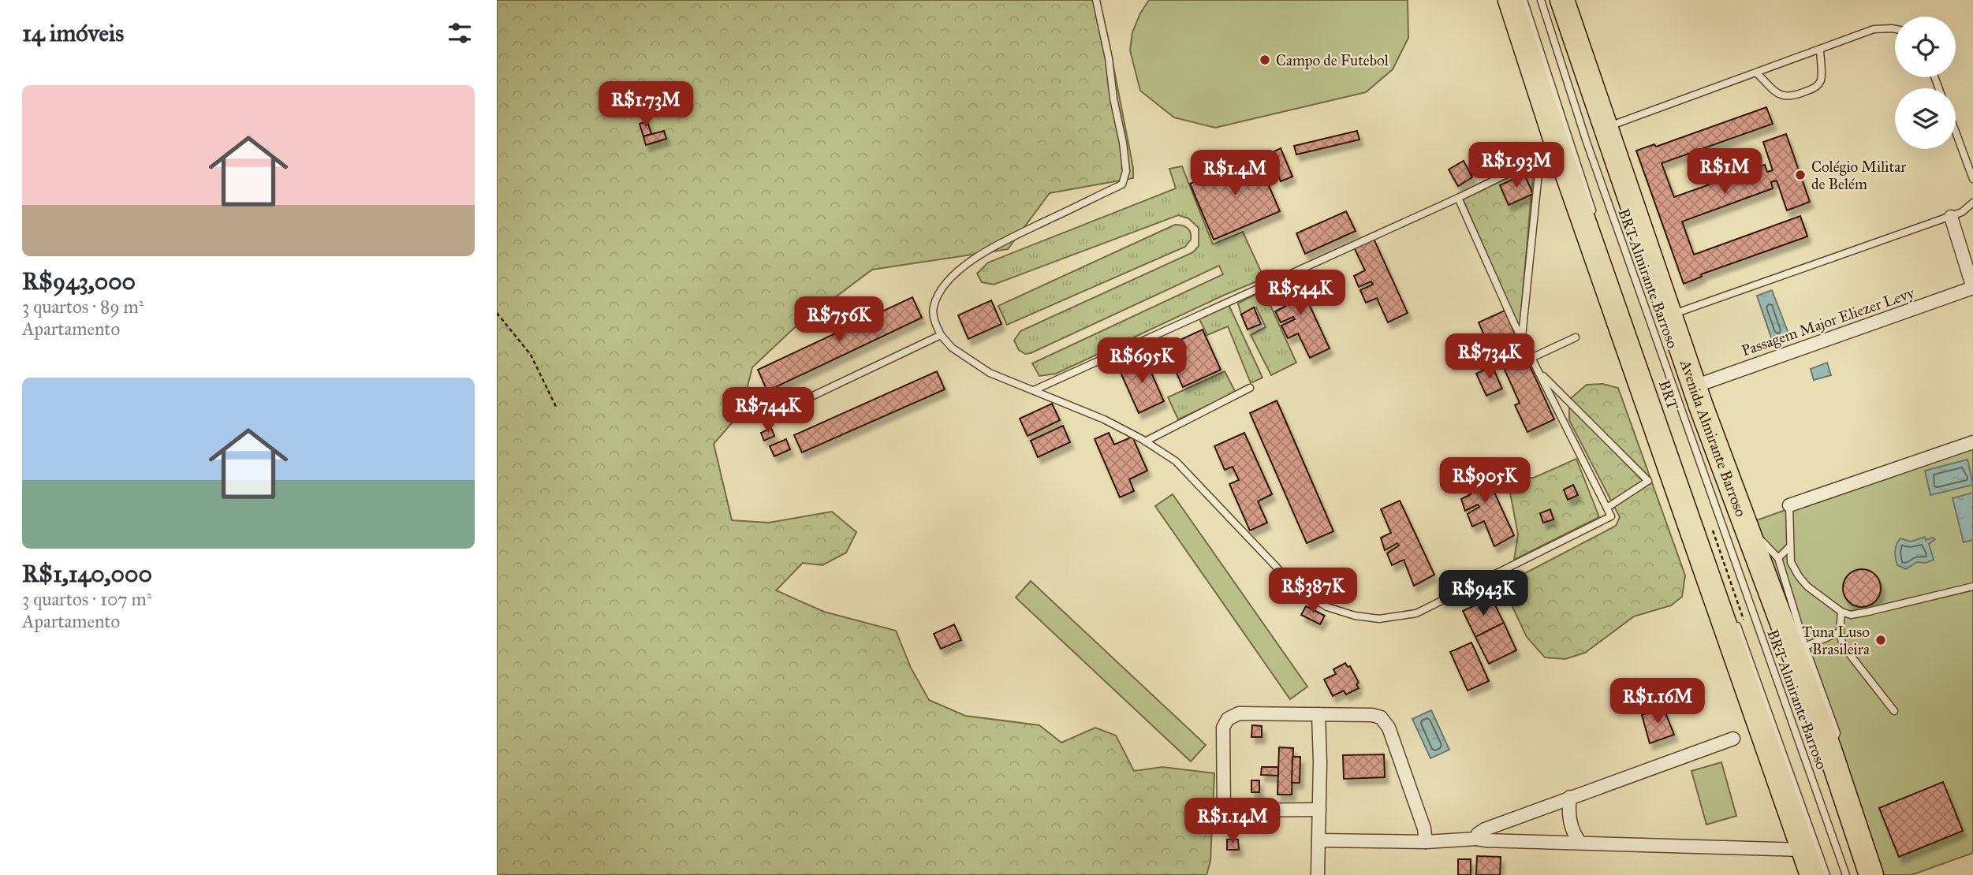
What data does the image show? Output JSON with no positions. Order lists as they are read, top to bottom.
{
  "streets": {
    "highway": ["Avenida Almirante Barroso"],
    "street": ["Passagem Major Eliezer Levy"],
    "lane": ["BRT Almirante Barroso"]
  },
  "crossings": [
    ["Passagem Major Eliezer Levy", "Avenida Almirante Barroso"]
  ],
  "places": ["Campo de Futebol", "Colégio Militar de Belém", "Tuna Luso Brasileira"],
  "page": {
    "heading": "14 imóveis",
    "list": [
      {
        "name": "R$943,000",
        "note": "3 quartos · 89 m² · Apartamento"
      },
      {
        "name": "R$1,140,000",
        "note": "3 quartos · 107 m² · Apartamento"
      }
    ],
    "price": [
      "R$1.73M",
      "R$1.93M",
      "R$1M",
      "R$1.4M",
      "R$544K",
      "R$756K",
      "R$734K",
      "R$695K",
      "R$744K",
      "R$905K",
      "R$387K",
      "R$943K",
      "R$1.16M",
      "R$1.14M"
    ]
  }
}
